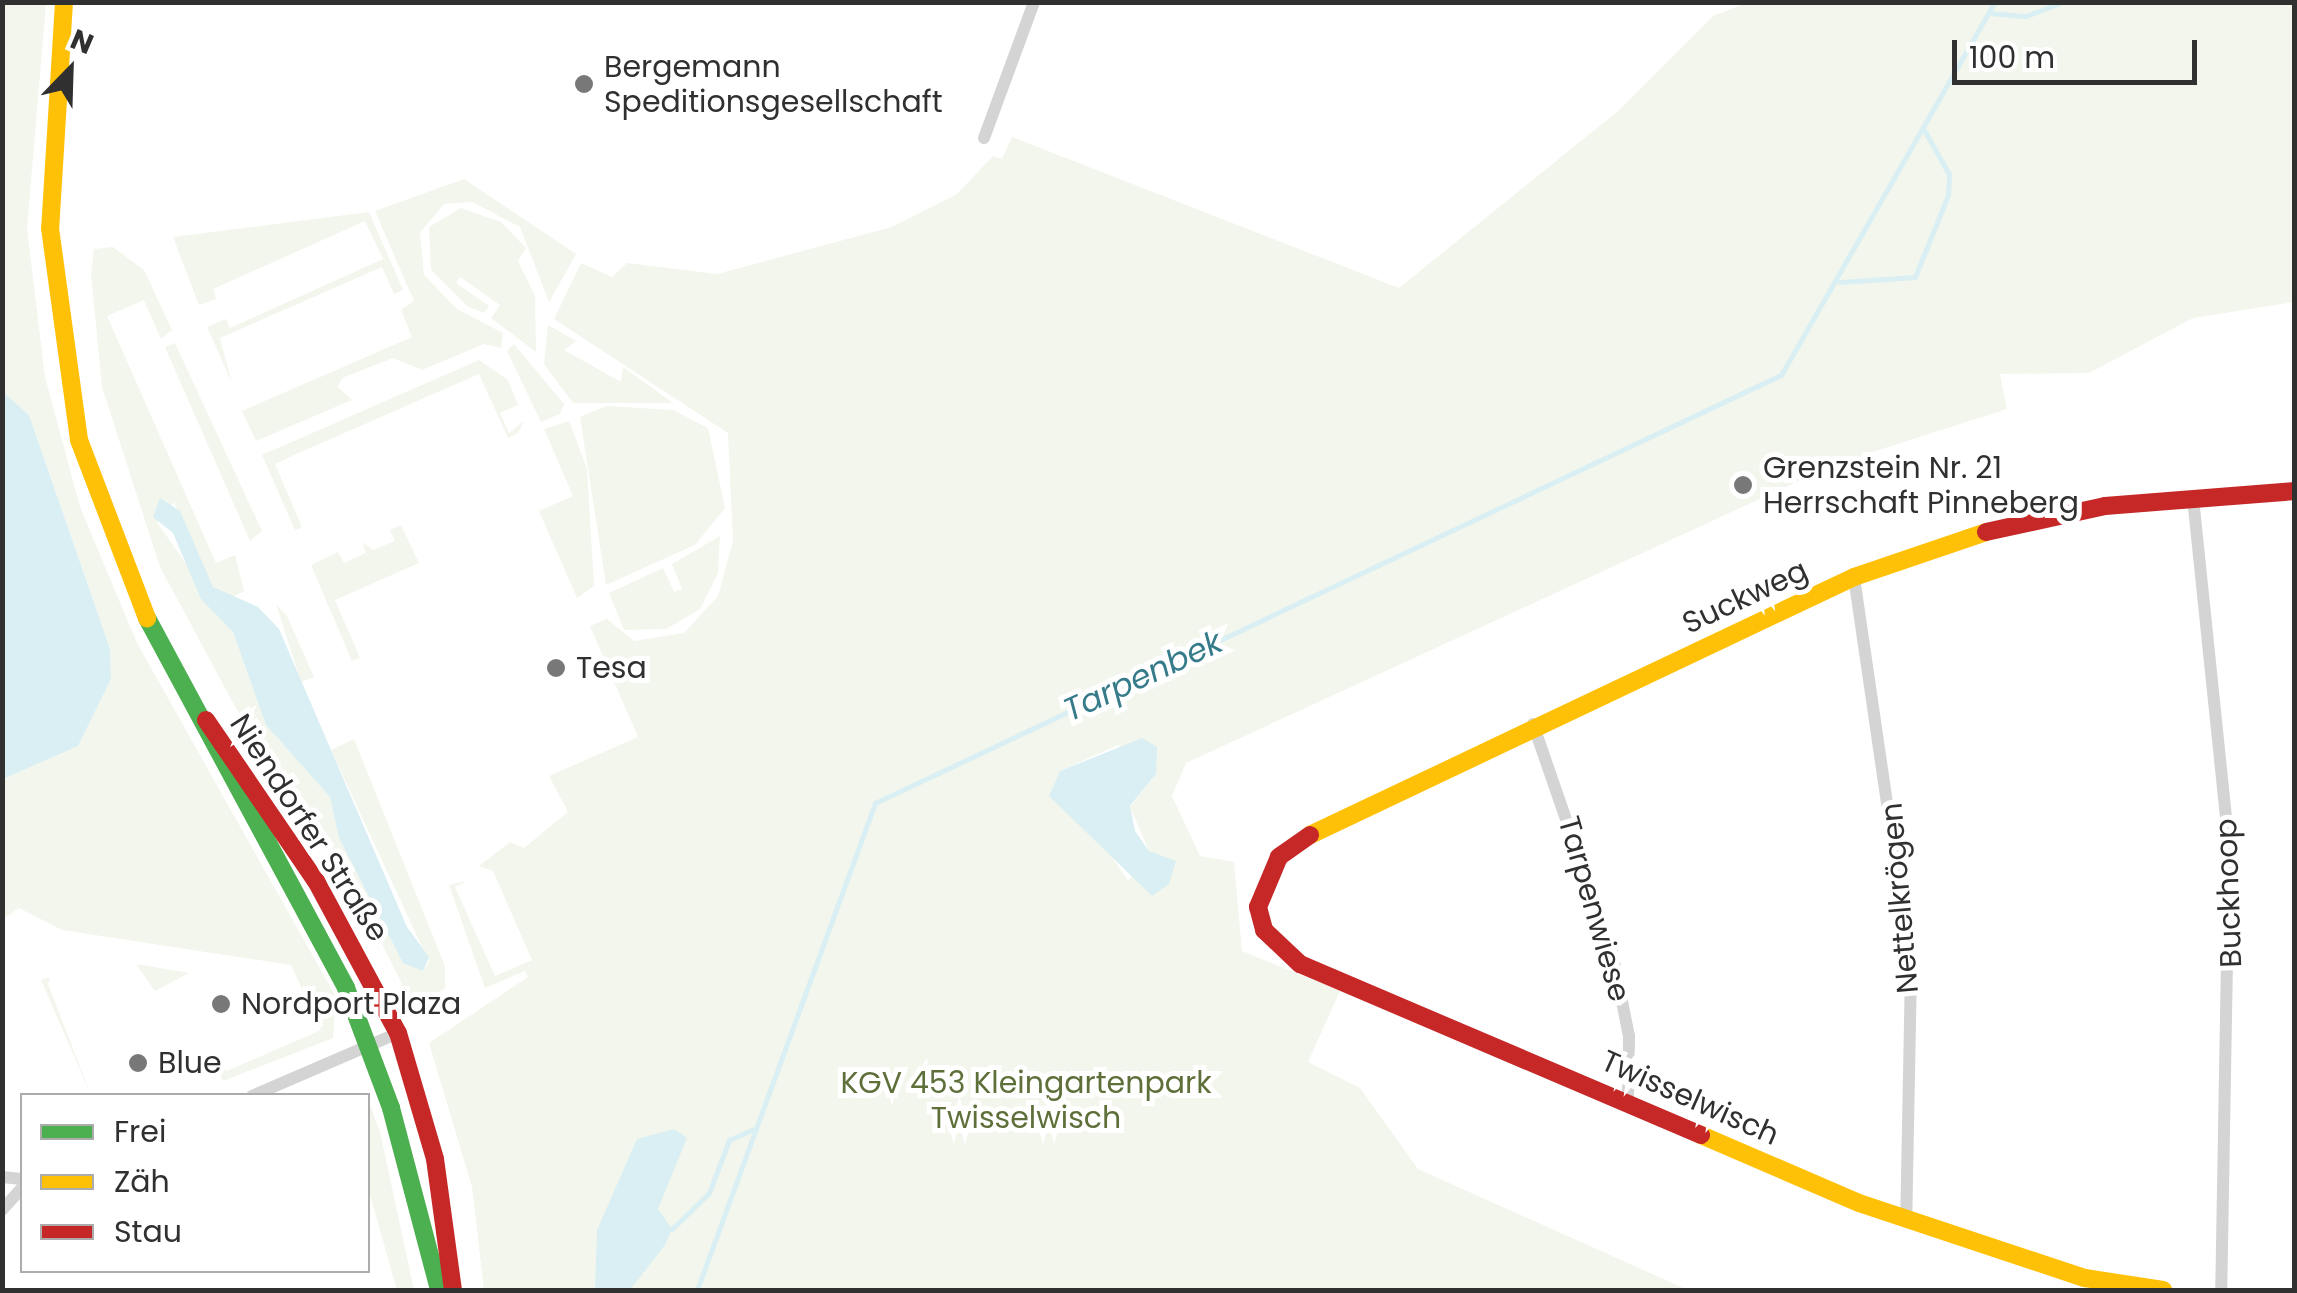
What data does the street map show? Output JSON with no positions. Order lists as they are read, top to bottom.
{
  "streets": {
    "street": [
      "Suckweg",
      "Niendorfer Straße",
      "Buckhoop",
      "Nettelkrögen",
      "Tarpenwiese",
      "Twisselwisch"
    ]
  },
  "crossings": [
    ["Suckweg", "Buckhoop"],
    ["Suckweg", "Nettelkrögen"],
    ["Suckweg", "Tarpenwiese"],
    ["Suckweg", "Twisselwisch"],
    ["Nettelkrögen", "Twisselwisch"],
    ["Tarpenwiese", "Twisselwisch"]
  ],
  "water": ["Tarpenbek"],
  "parks": ["KGV 453 Kleingartenpark Twisselwisch"],
  "places": [
    "Bergemann Speditionsgesellschaft",
    "Grenzstein Nr. 21 Herrschaft Pinneberg",
    "Tesa",
    "Nordport Plaza",
    "Blue"
  ],
  "legend": ["Frei", "Zäh", "Stau"],
  "scale_bar": "100 m",
  "north": "top right"
}
